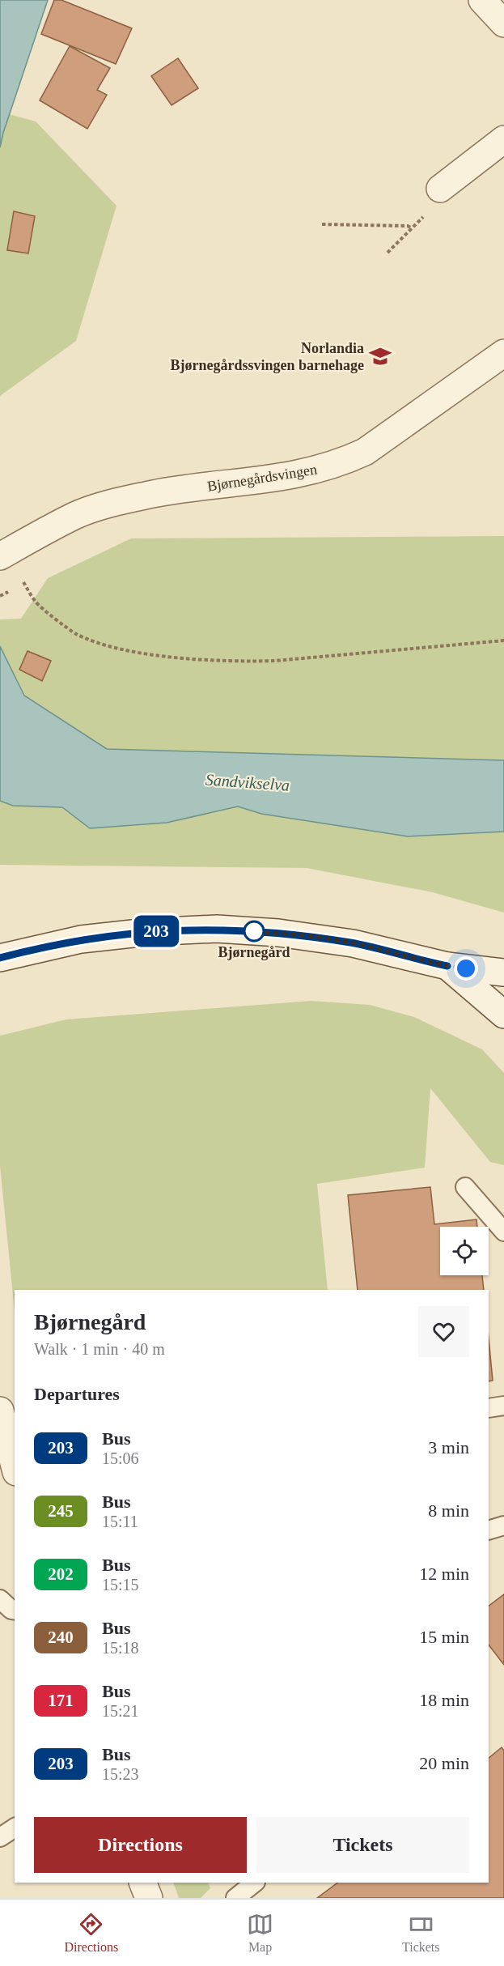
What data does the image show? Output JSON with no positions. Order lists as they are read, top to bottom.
{
  "streets": {
    "street": ["Bjørnegårdsvingen"]
  },
  "water": ["Sandvikselva"],
  "places": {
    "school or university": ["Norlandia Bjørnegårdssvingen barnehage"],
    "other": ["Bjørnegård"]
  },
  "lines": ["bus line 203"],
  "page": {
    "on_map": "203",
    "heading": [
      ["Bjørnegård", "Walk · 1 min · 40 m"],
      "Departures"
    ],
    "list": [
      {
        "mark": "203",
        "name": "Bus",
        "note": "15:06",
        "value": "3 min"
      },
      {
        "mark": "245",
        "name": "Bus",
        "note": "15:11",
        "value": "8 min"
      },
      {
        "mark": "202",
        "name": "Bus",
        "note": "15:15",
        "value": "12 min"
      },
      {
        "mark": "240",
        "name": "Bus",
        "note": "15:18",
        "value": "15 min"
      },
      {
        "mark": "171",
        "name": "Bus",
        "note": "15:21",
        "value": "18 min"
      },
      {
        "mark": "203",
        "name": "Bus",
        "note": "15:23",
        "value": "20 min"
      }
    ],
    "buttons": ["Directions", "Tickets"],
    "tabs": ["Directions", "Map", "Tickets"]
  }
}
